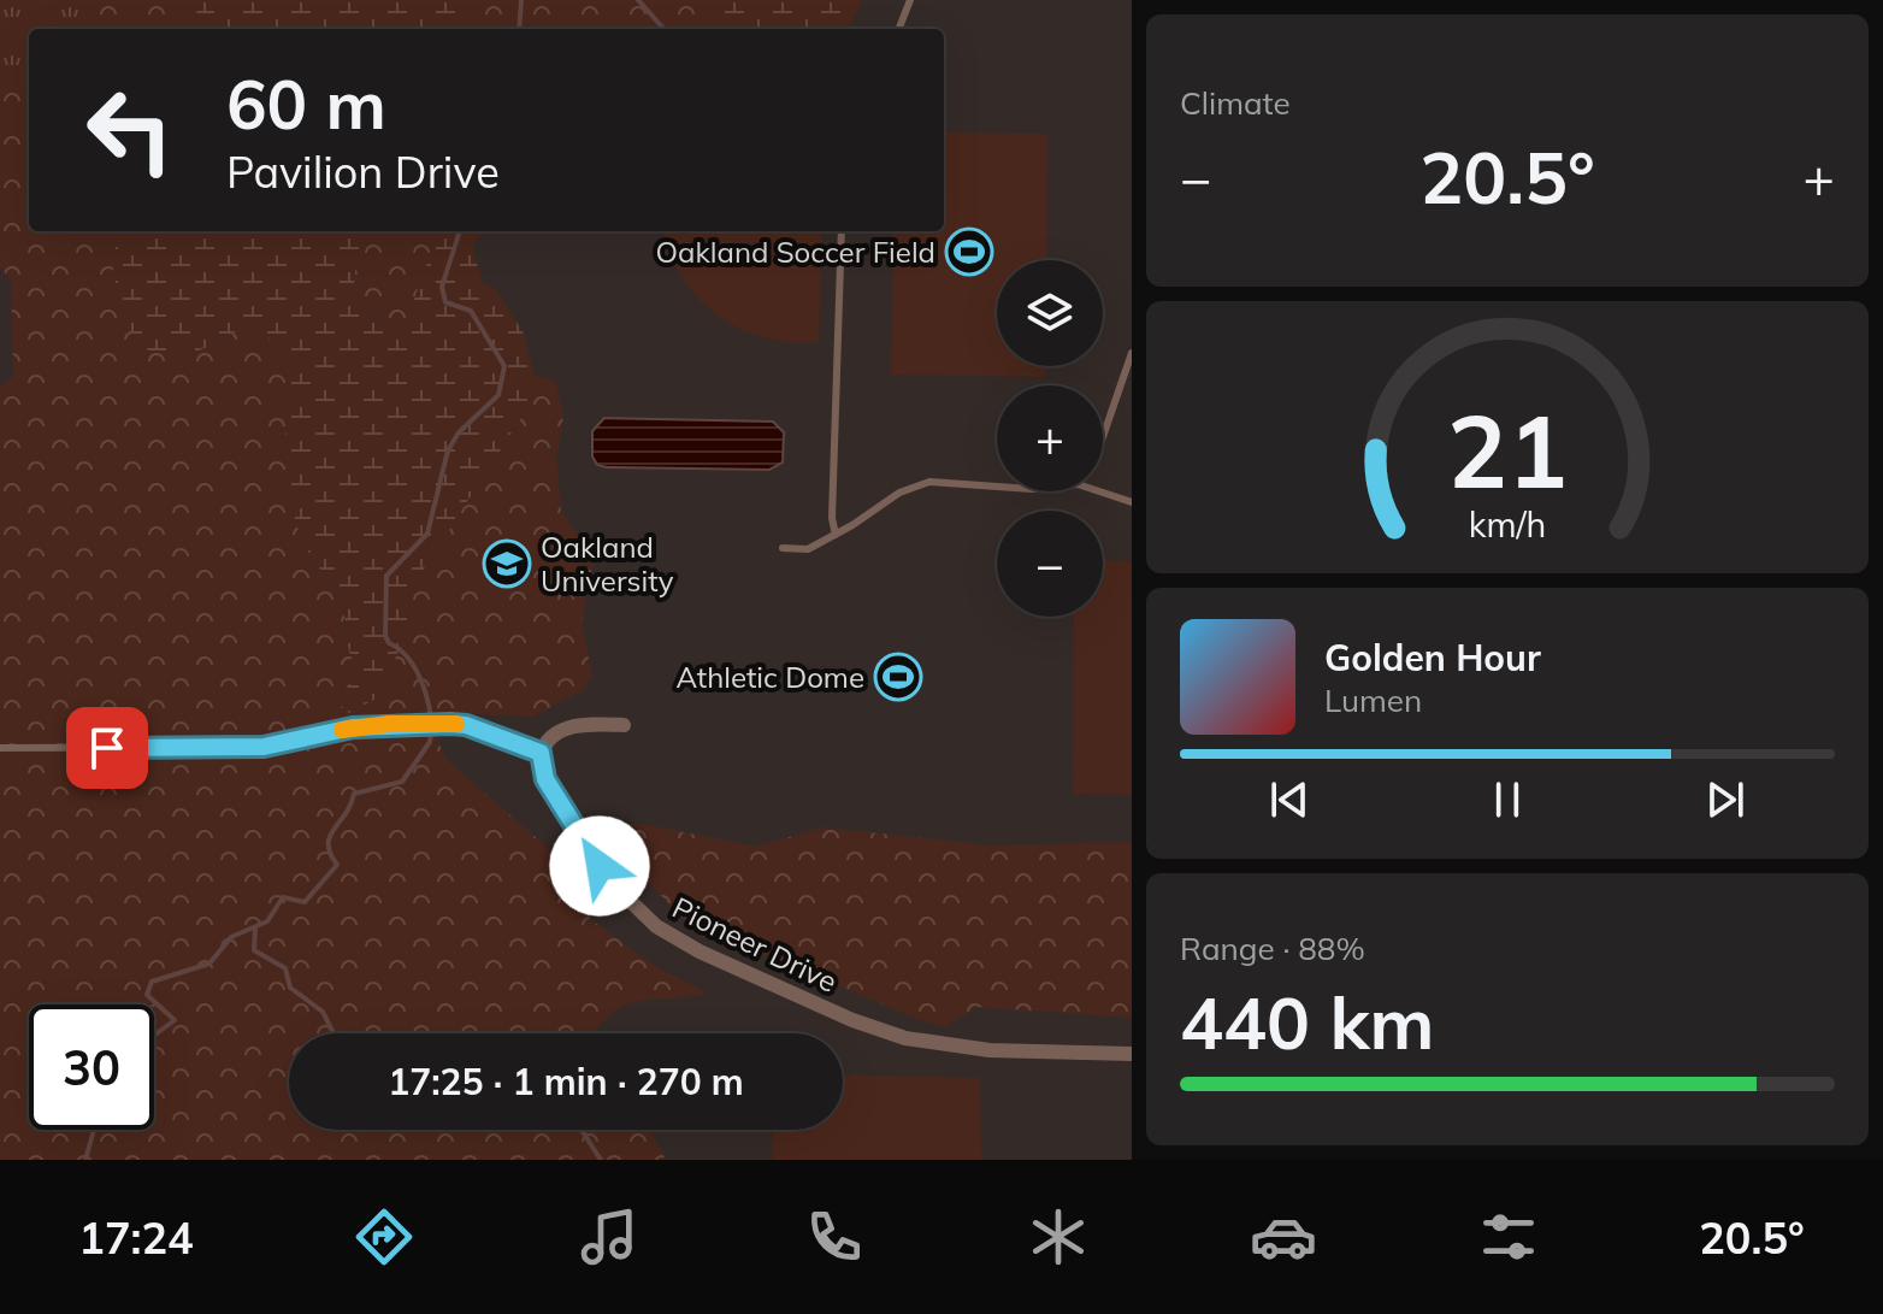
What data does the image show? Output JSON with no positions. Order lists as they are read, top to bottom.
{
  "streets": {
    "street": ["Pioneer Drive"]
  },
  "places": {
    "sports": ["Oakland Soccer Field", "Athletic Dome"],
    "school or university": ["Oakland University"]
  },
  "page": {
    "tile": [
      "Climate",
      ["Range · 88%", "440 km"]
    ],
    "turn": ["60 m", "Pavilion Drive"],
    "heat": ["−", "20.5°", "+"],
    "map_buttons": ["+", "−"],
    "song": ["Golden Hour", "Lumen"],
    "limit": "30",
    "trip": "17:25 · 1 min · 270 m",
    "tabs": ["17:24", "20.5°"],
    "gauge": ["21", "km/h"]
  }
}
